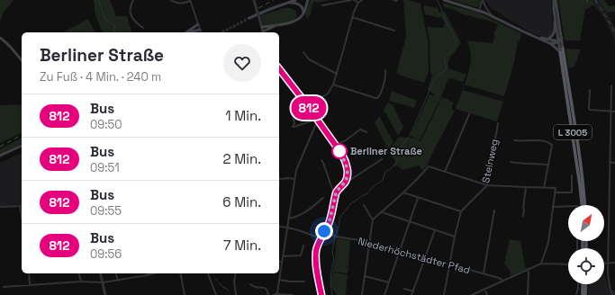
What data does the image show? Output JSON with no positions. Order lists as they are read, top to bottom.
{
  "streets": {
    "highway": ["L 3005"],
    "street": ["Steinweg", "Niederhöchstädter Pfad"]
  },
  "places": ["Berliner Straße"],
  "lines": ["bus line 812"],
  "north": "top right",
  "page": {
    "on_map": "812",
    "heading": ["Berliner Straße", "Zu Fuß · 4 Min. · 240 m"],
    "list": [
      {
        "mark": "812",
        "name": "Bus",
        "note": "09:50",
        "value": "1 Min."
      },
      {
        "mark": "812",
        "name": "Bus",
        "note": "09:51",
        "value": "2 Min."
      },
      {
        "mark": "812",
        "name": "Bus",
        "note": "09:55",
        "value": "6 Min."
      },
      {
        "mark": "812",
        "name": "Bus",
        "note": "09:56",
        "value": "7 Min."
      }
    ]
  }
}
